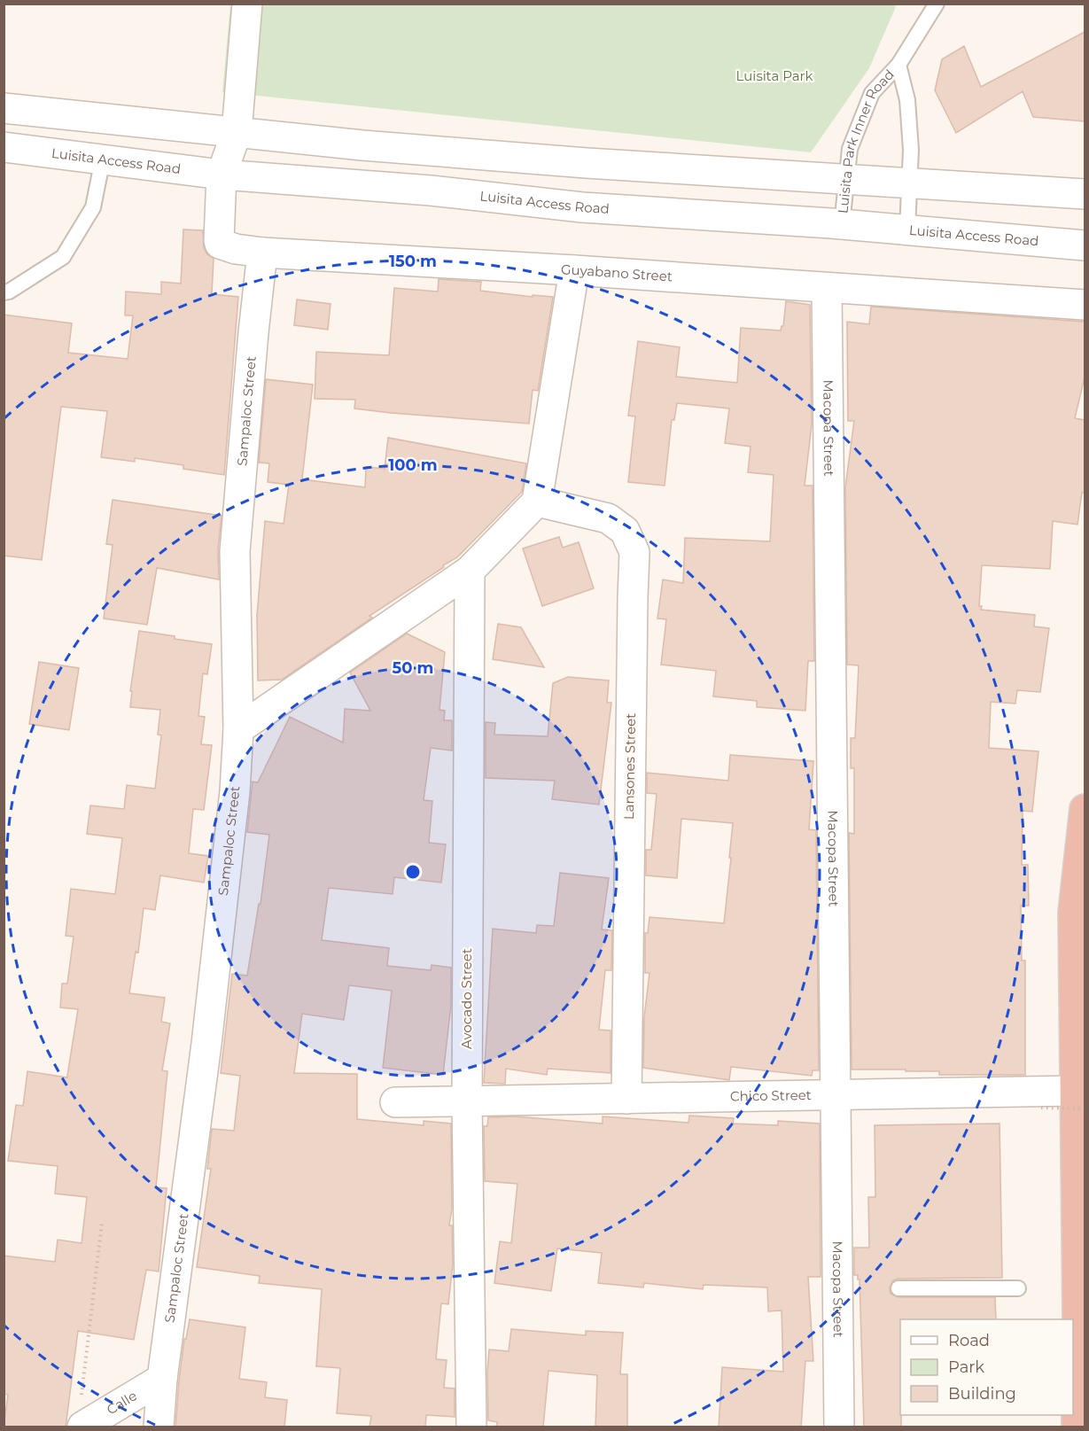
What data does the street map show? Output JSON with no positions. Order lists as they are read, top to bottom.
{
  "streets": {
    "street": [
      "Luisita Access Road",
      "Guyabano Street",
      "Sampaloc Street",
      "Macopa Street",
      "Lansones Street",
      "Avocado Street",
      "Chico Street",
      "Calle"
    ],
    "lane": ["Luisita Park Inner Road"]
  },
  "crossings": [
    ["Luisita Park Inner Road", "Luisita Access Road"],
    ["Luisita Access Road", "Guyabano Street"],
    ["Guyabano Street", "Sampaloc Street"],
    ["Guyabano Street", "Macopa Street"],
    ["Sampaloc Street", "Calle"],
    ["Macopa Street", "Chico Street"],
    ["Lansones Street", "Chico Street"],
    ["Avocado Street", "Chico Street"]
  ],
  "parks": ["Luisita Park"],
  "legend": ["Road", "Park", "Building"],
  "rings": ["150 m", "100 m", "50 m"]
}
